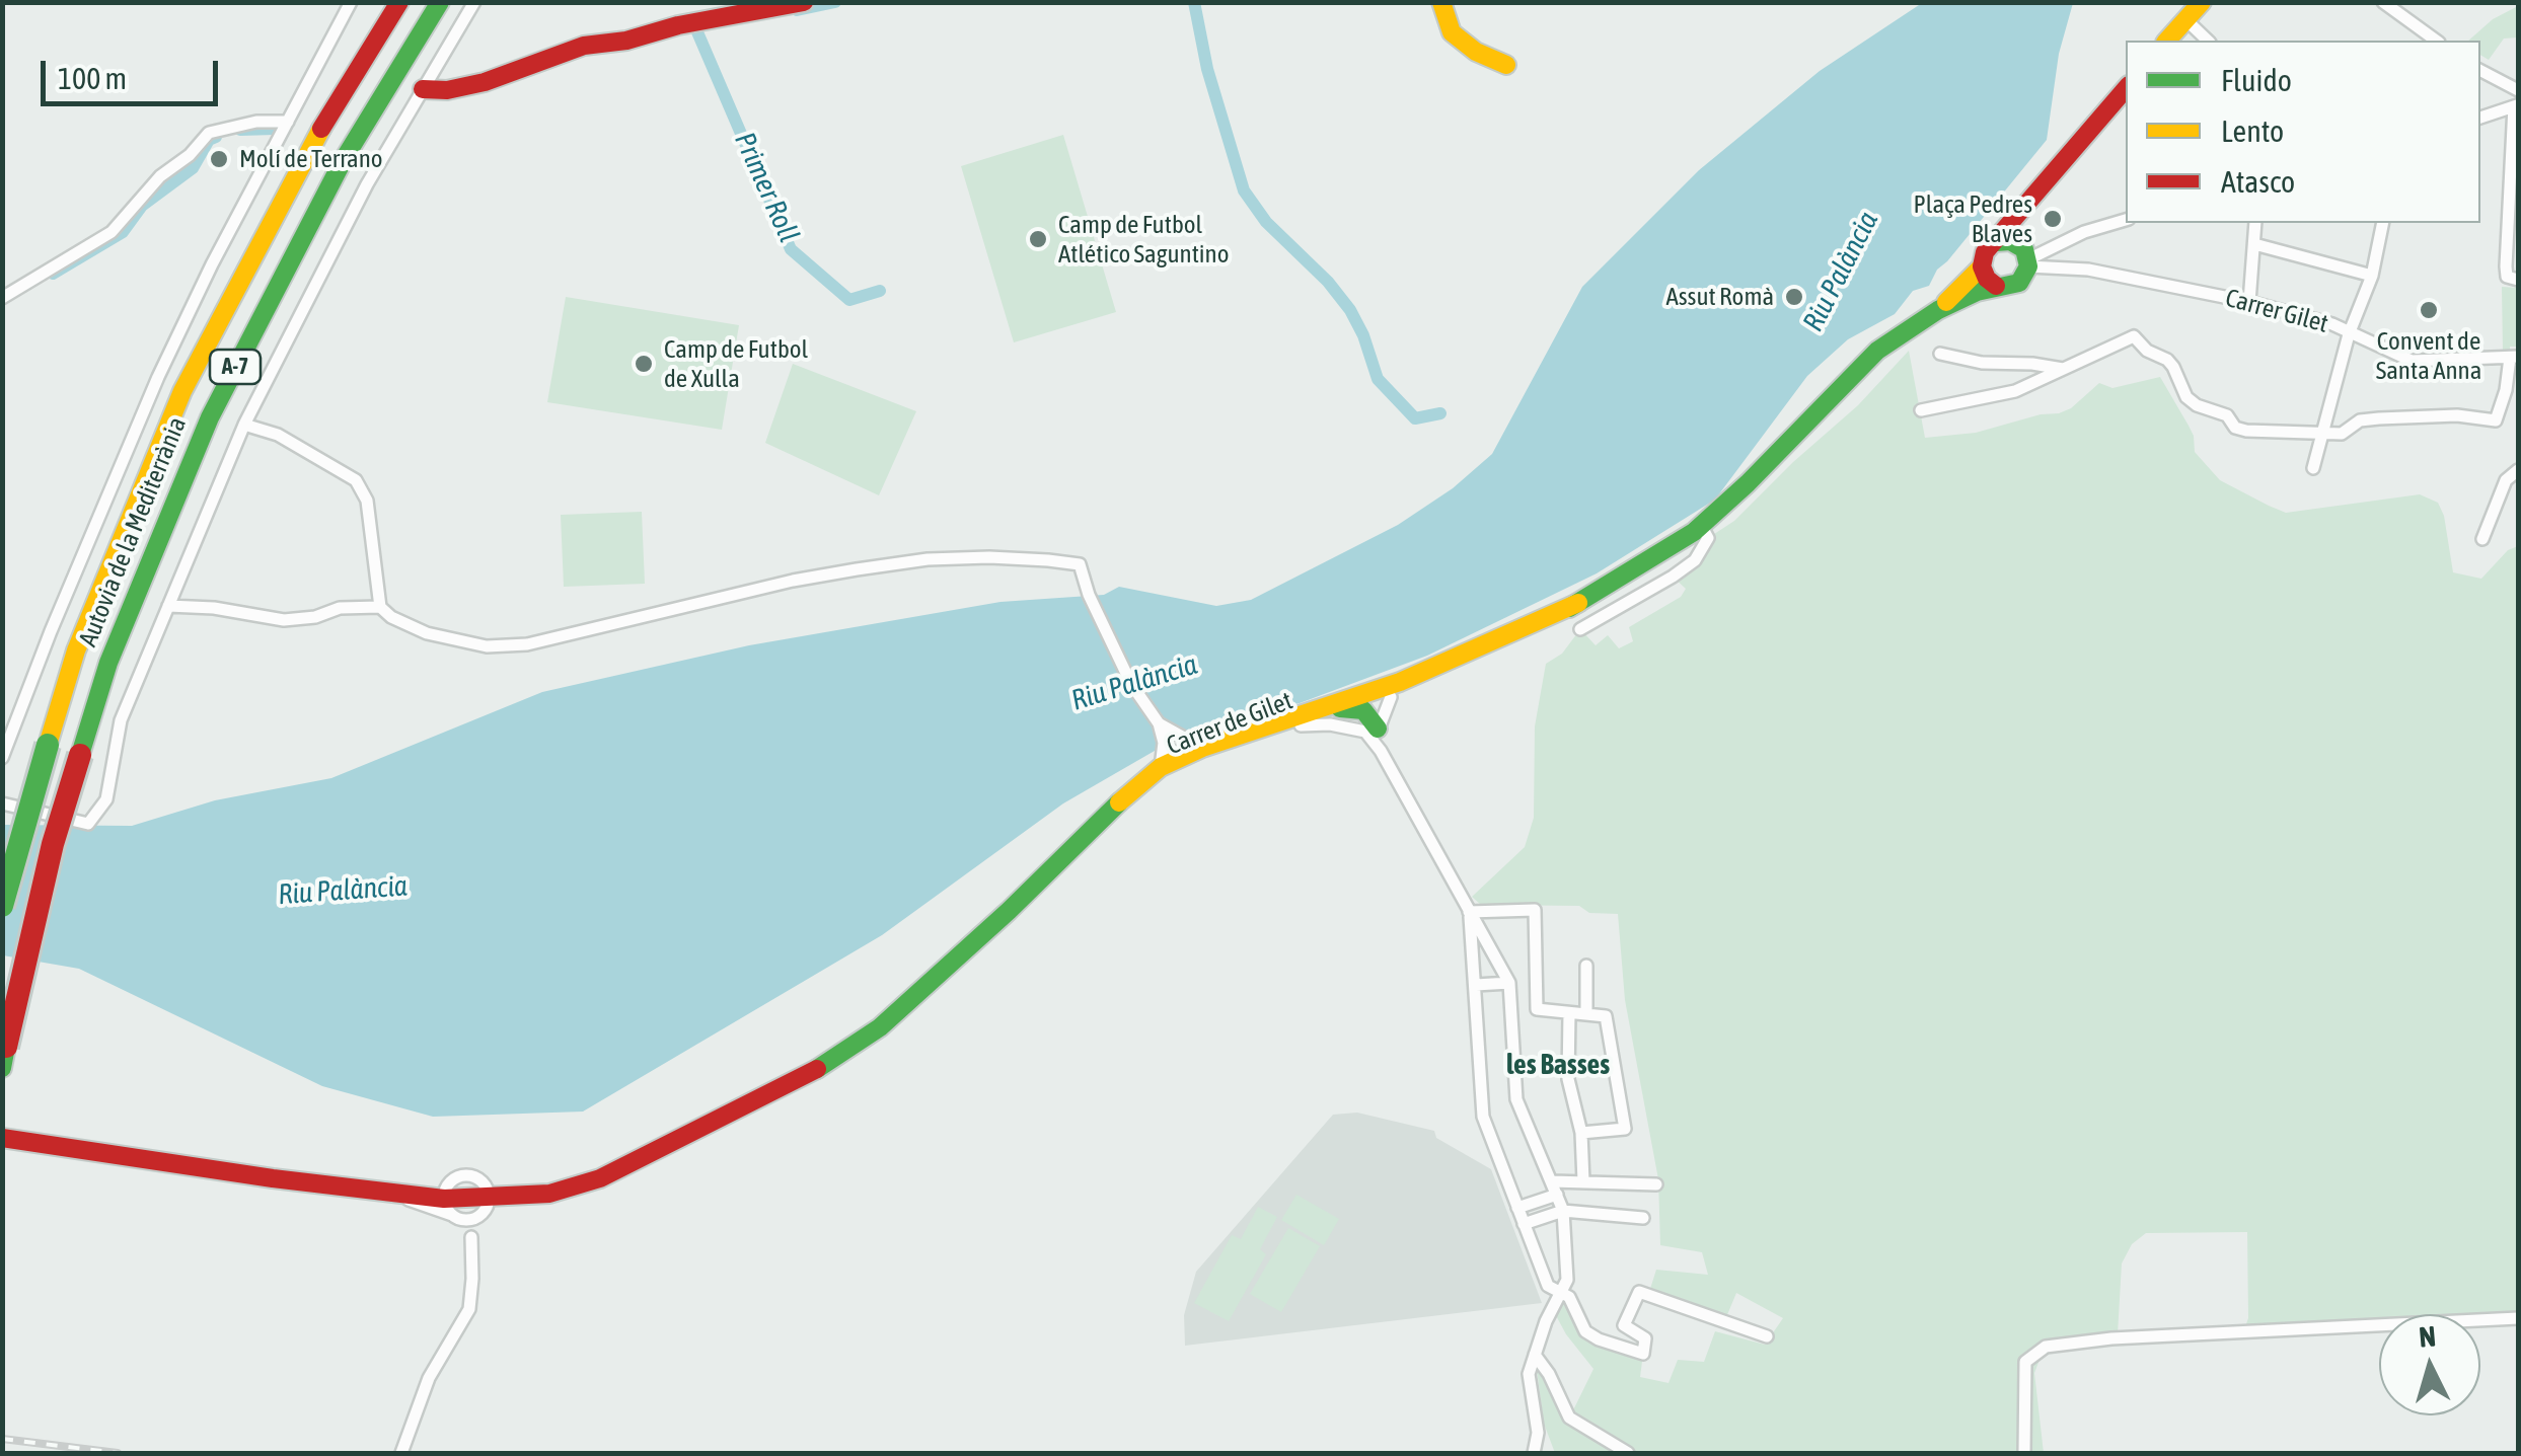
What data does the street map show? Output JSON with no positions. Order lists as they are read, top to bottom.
{
  "streets": {
    "main road": ["A-7", "Autovia de la Mediterrània", "Carrer de Gilet"],
    "street": ["Carrer Gilet"]
  },
  "crossings": [
    ["Carrer Gilet", "Carrer de Gilet"]
  ],
  "districts": ["les Basses"],
  "water": ["Primer Roll", "Riu Palància"],
  "places": [
    "Molí de Terrano",
    "Plaça Pedres Blaves",
    "Camp de Futbol Atlético Saguntino",
    "Assut Romà",
    "Convent de Santa Anna",
    "Camp de Futbol de Xulla"
  ],
  "legend": ["Fluido", "Lento", "Atasco"],
  "scale_bar": "100 m",
  "north": "top"
}
